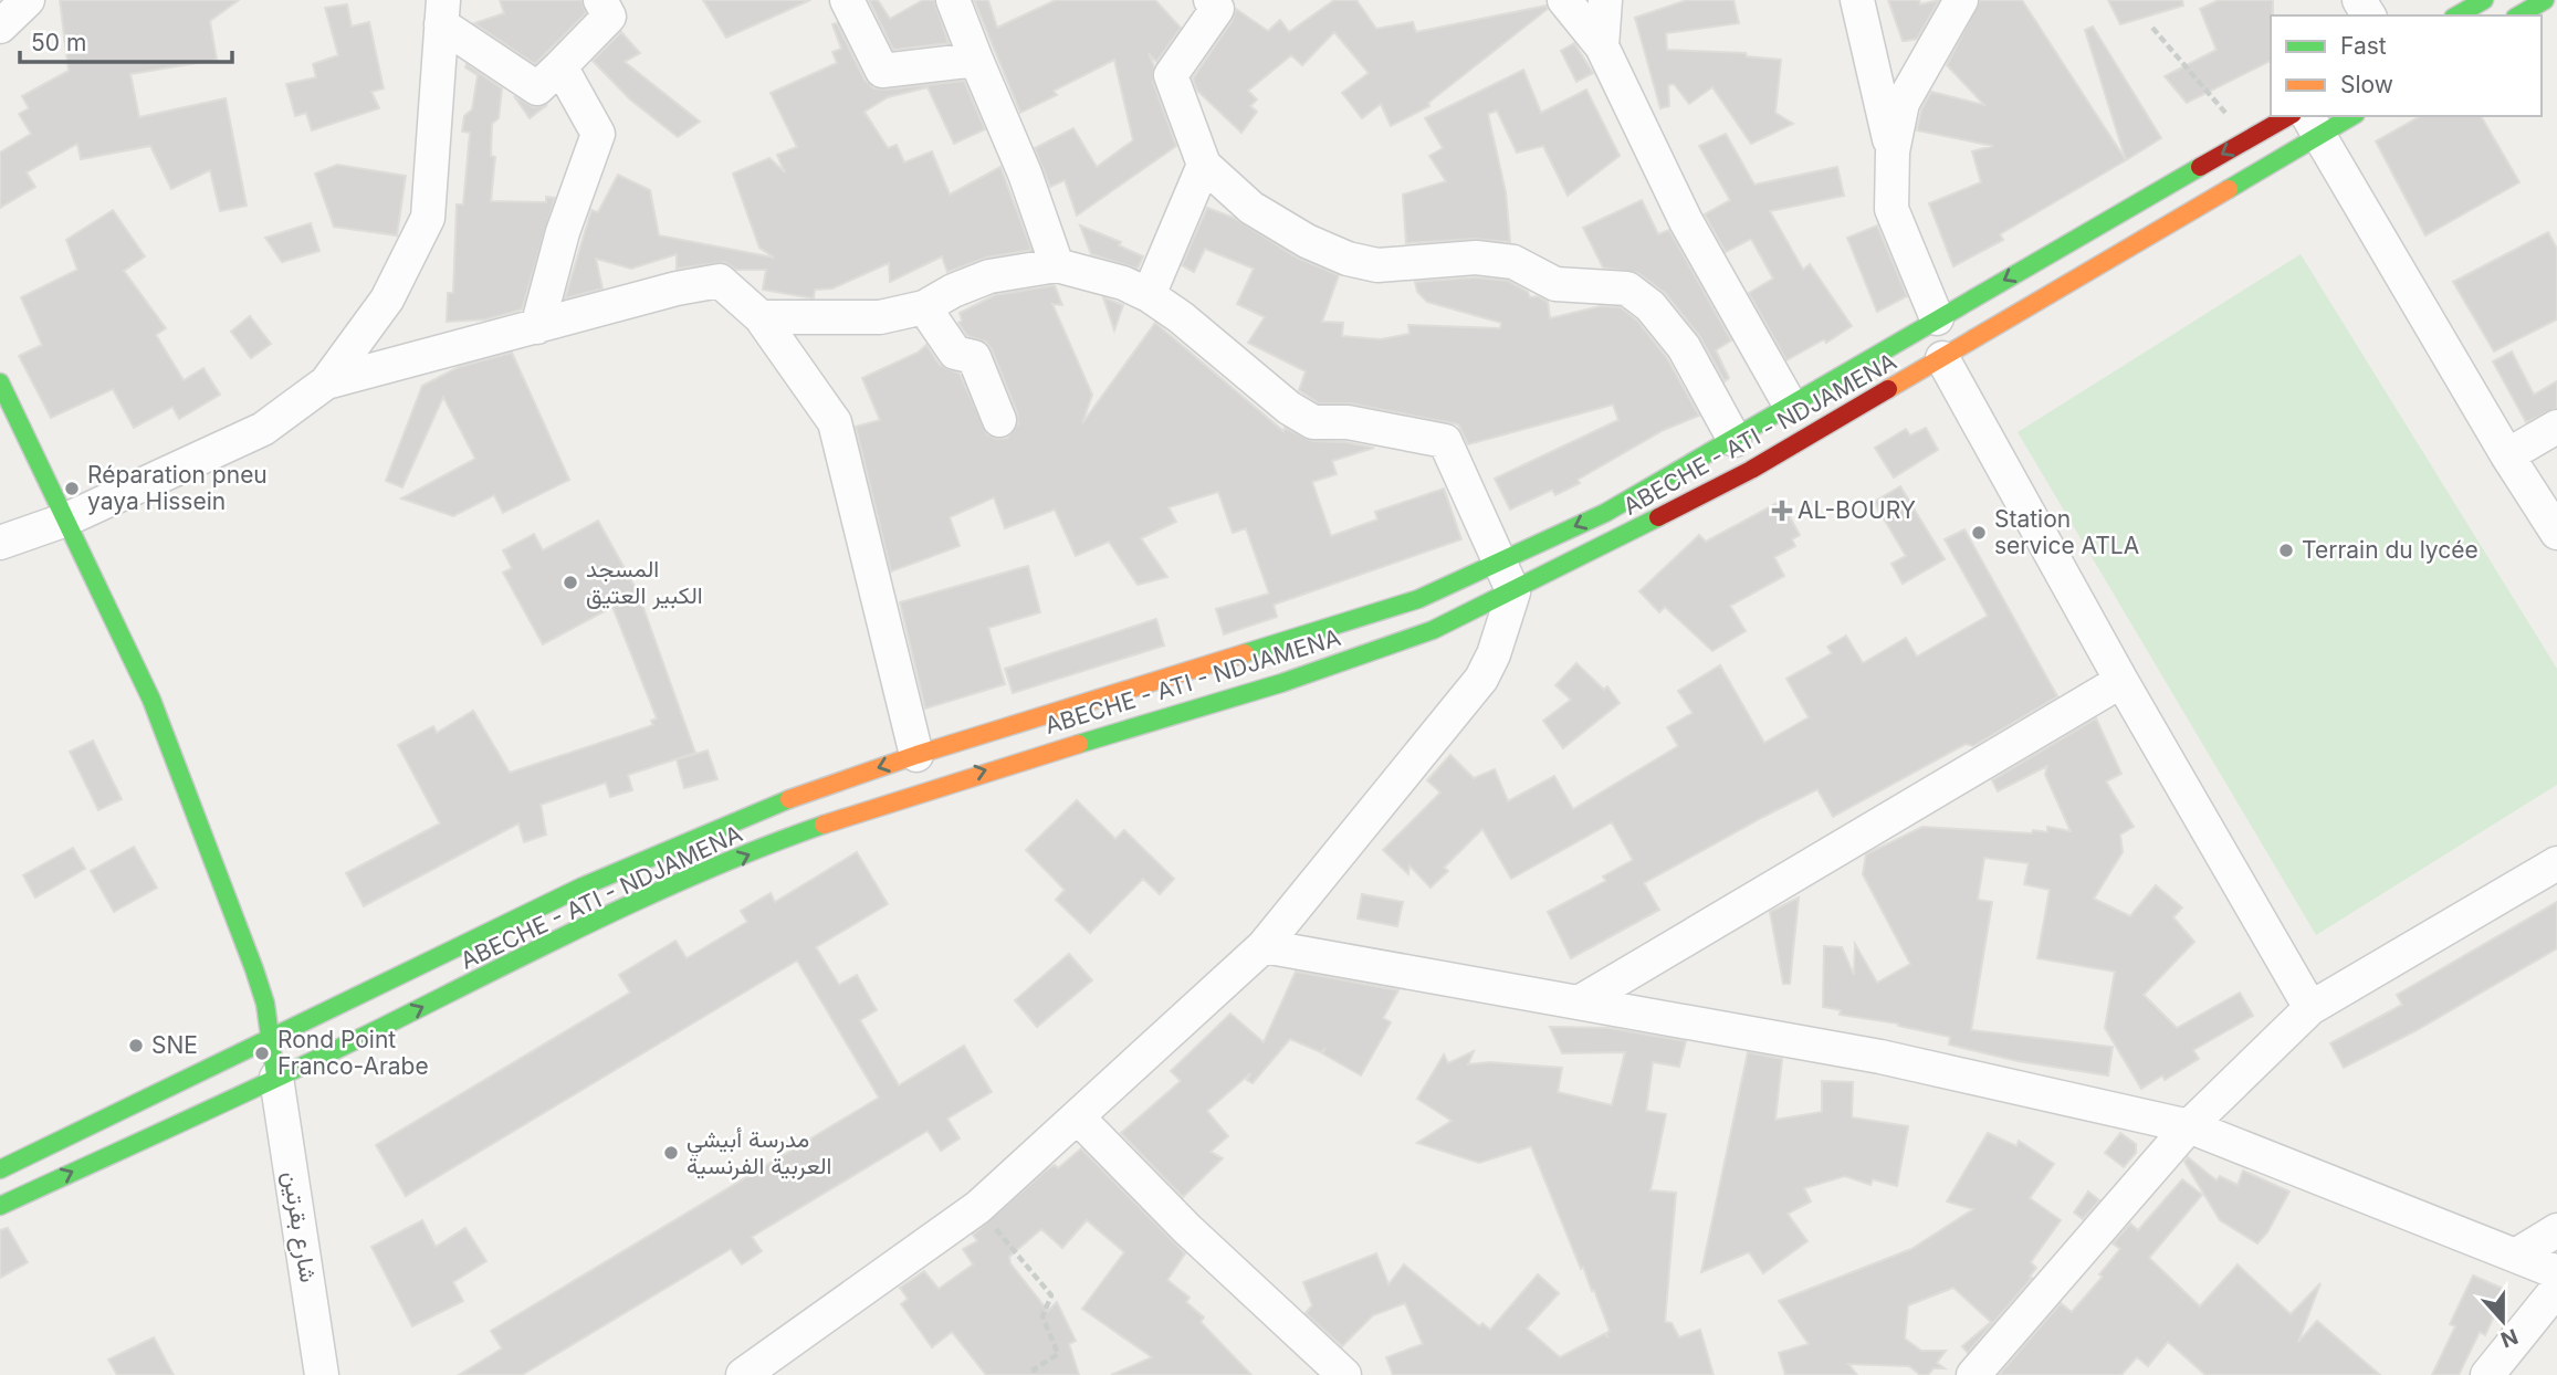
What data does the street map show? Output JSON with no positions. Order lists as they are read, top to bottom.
{
  "streets": {
    "main road": ["ABECHE - ATI - NDJAMENA"],
    "street": ["شارع بقرتين"]
  },
  "crossings": [
    ["ABECHE - ATI - NDJAMENA", "شارع بقرتين"]
  ],
  "places": {
    "other": [
      "Réparation pneu yaya Hissein",
      "Station service ATLA",
      "Terrain du lycée",
      "المسجد الكبير العتيق",
      "SNE",
      "Rond Point Franco-Arabe",
      "مدرسة أبيشي العربية الفرنسية"
    ],
    "health": ["AL-BOURY"]
  },
  "legend": ["Fast", "Slow"],
  "scale_bar": "50 m",
  "north": "bottom"
}
